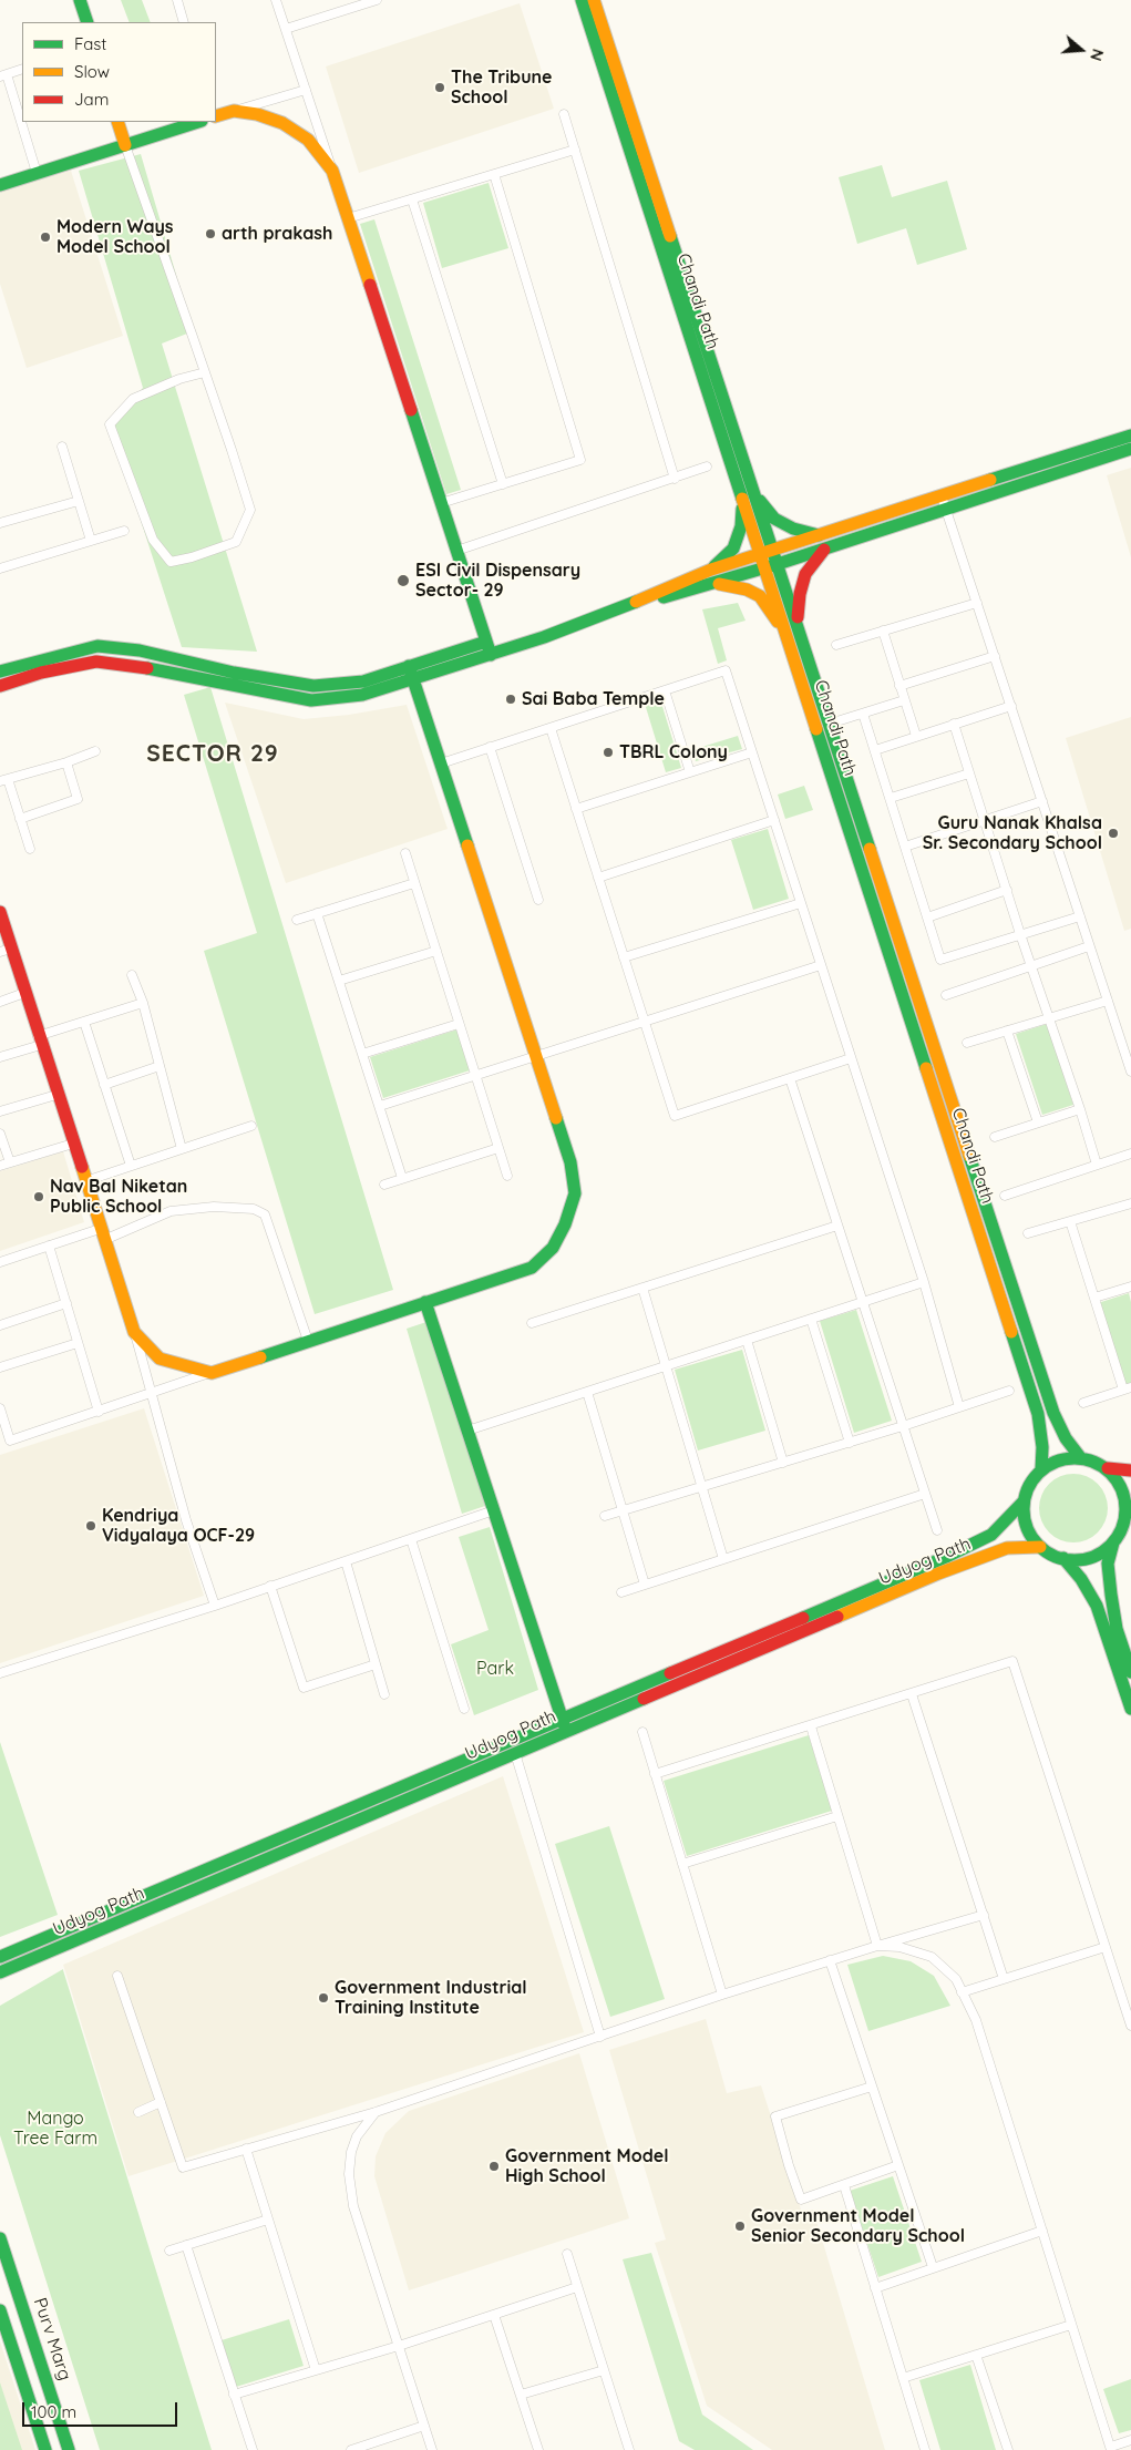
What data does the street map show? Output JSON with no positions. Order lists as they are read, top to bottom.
{
  "streets": {
    "main road": ["Chandi Path", "Udyog Path", "Purv Marg"]
  },
  "crossings": [
    ["Chandi Path", "Udyog Path"]
  ],
  "districts": ["SECTOR 29"],
  "parks": ["Park", "Mango Tree Farm"],
  "places": [
    "The Tribune School",
    "arth prakash",
    "Modern Ways Model School",
    "ESI Civil Dispensary Sector- 29",
    "Sai Baba Temple",
    "TBRL Colony",
    "Guru Nanak Khalsa Sr. Secondary School",
    "Nav Bal Niketan Public School",
    "Kendriya Vidyalaya OCF-29",
    "Government Industrial Training Institute",
    "Government Model High School",
    "Government Model Senior Secondary School"
  ],
  "legend": ["Fast", "Slow", "Jam"],
  "scale_bar": "100 m",
  "north": "right"
}
